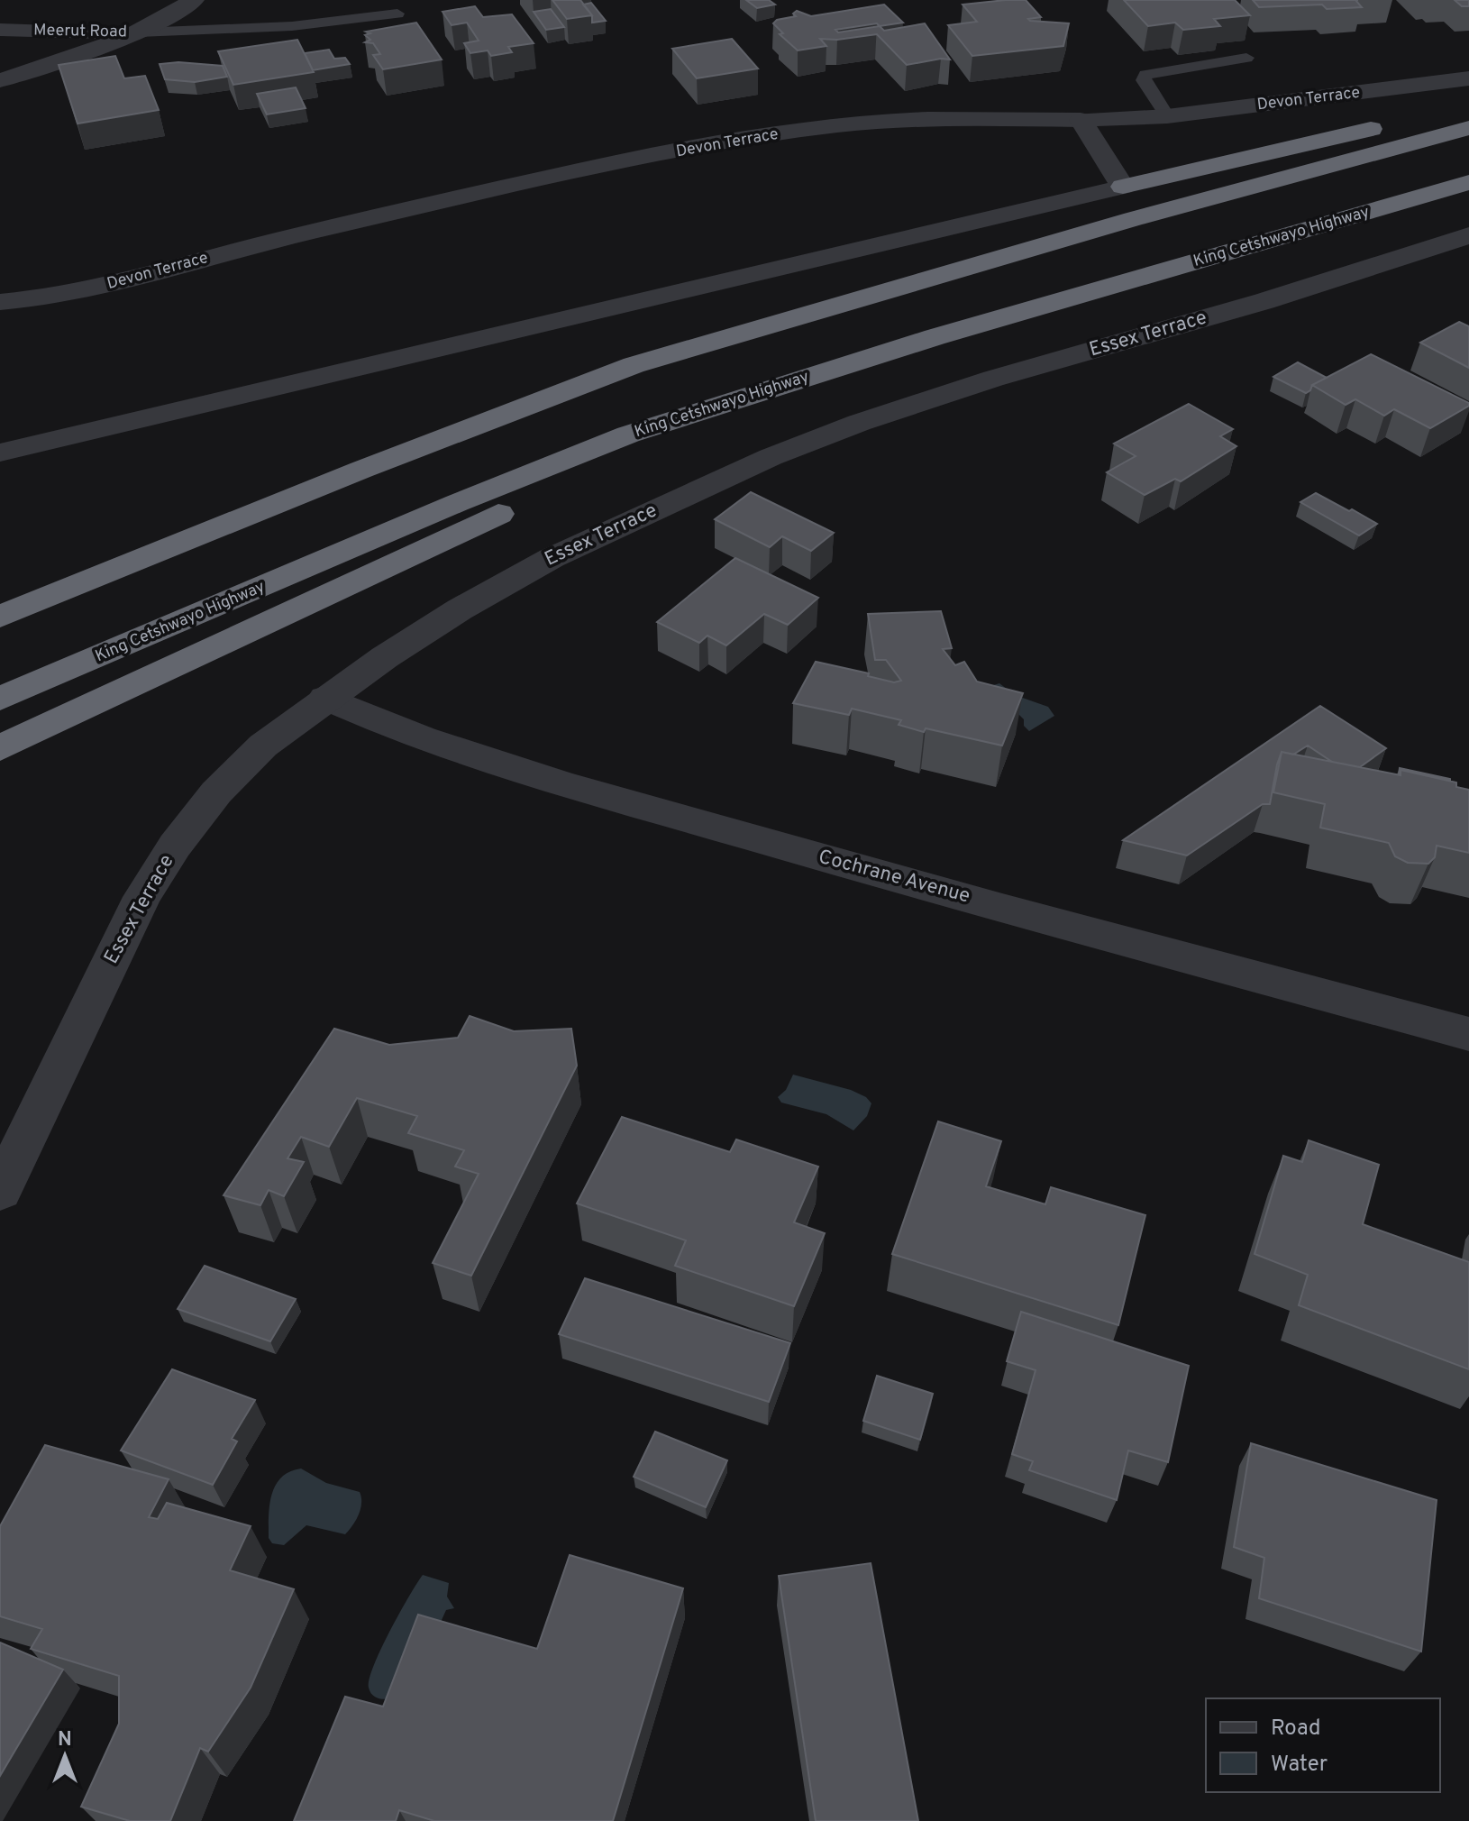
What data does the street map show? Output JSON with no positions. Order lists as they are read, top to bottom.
{
  "streets": {
    "highway": ["King Cetshwayo Highway"],
    "street": [
      "Meerut Road",
      "Devon Terrace",
      "Essex Terrace",
      "Cochrane Avenue"
    ]
  },
  "crossings": [
    ["Essex Terrace", "Cochrane Avenue"]
  ],
  "legend": ["Road", "Water"],
  "north": "top"
}
